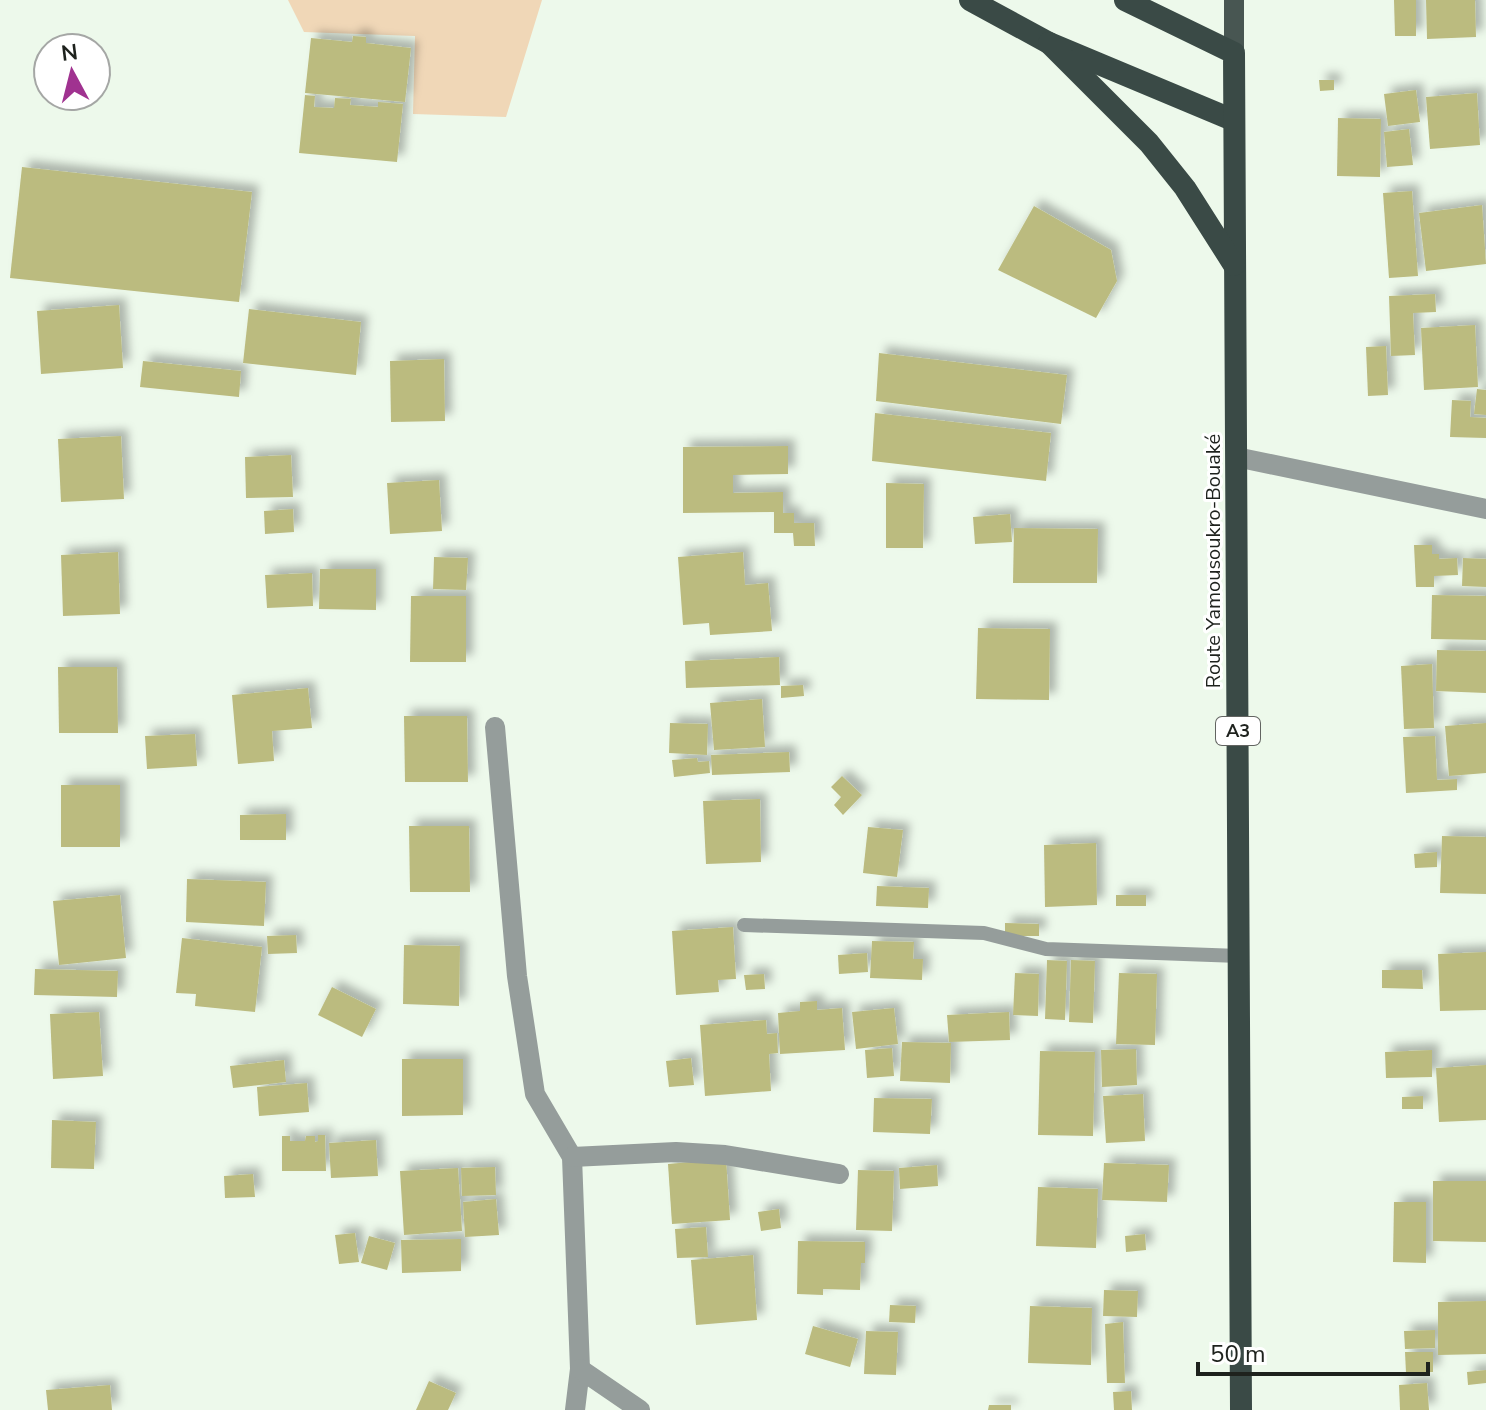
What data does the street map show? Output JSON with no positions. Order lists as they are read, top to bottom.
{
  "streets": {
    "highway": ["Route Yamousoukro-Bouaké", "A3"]
  },
  "scale_bar": "50 m",
  "north": "top"
}
